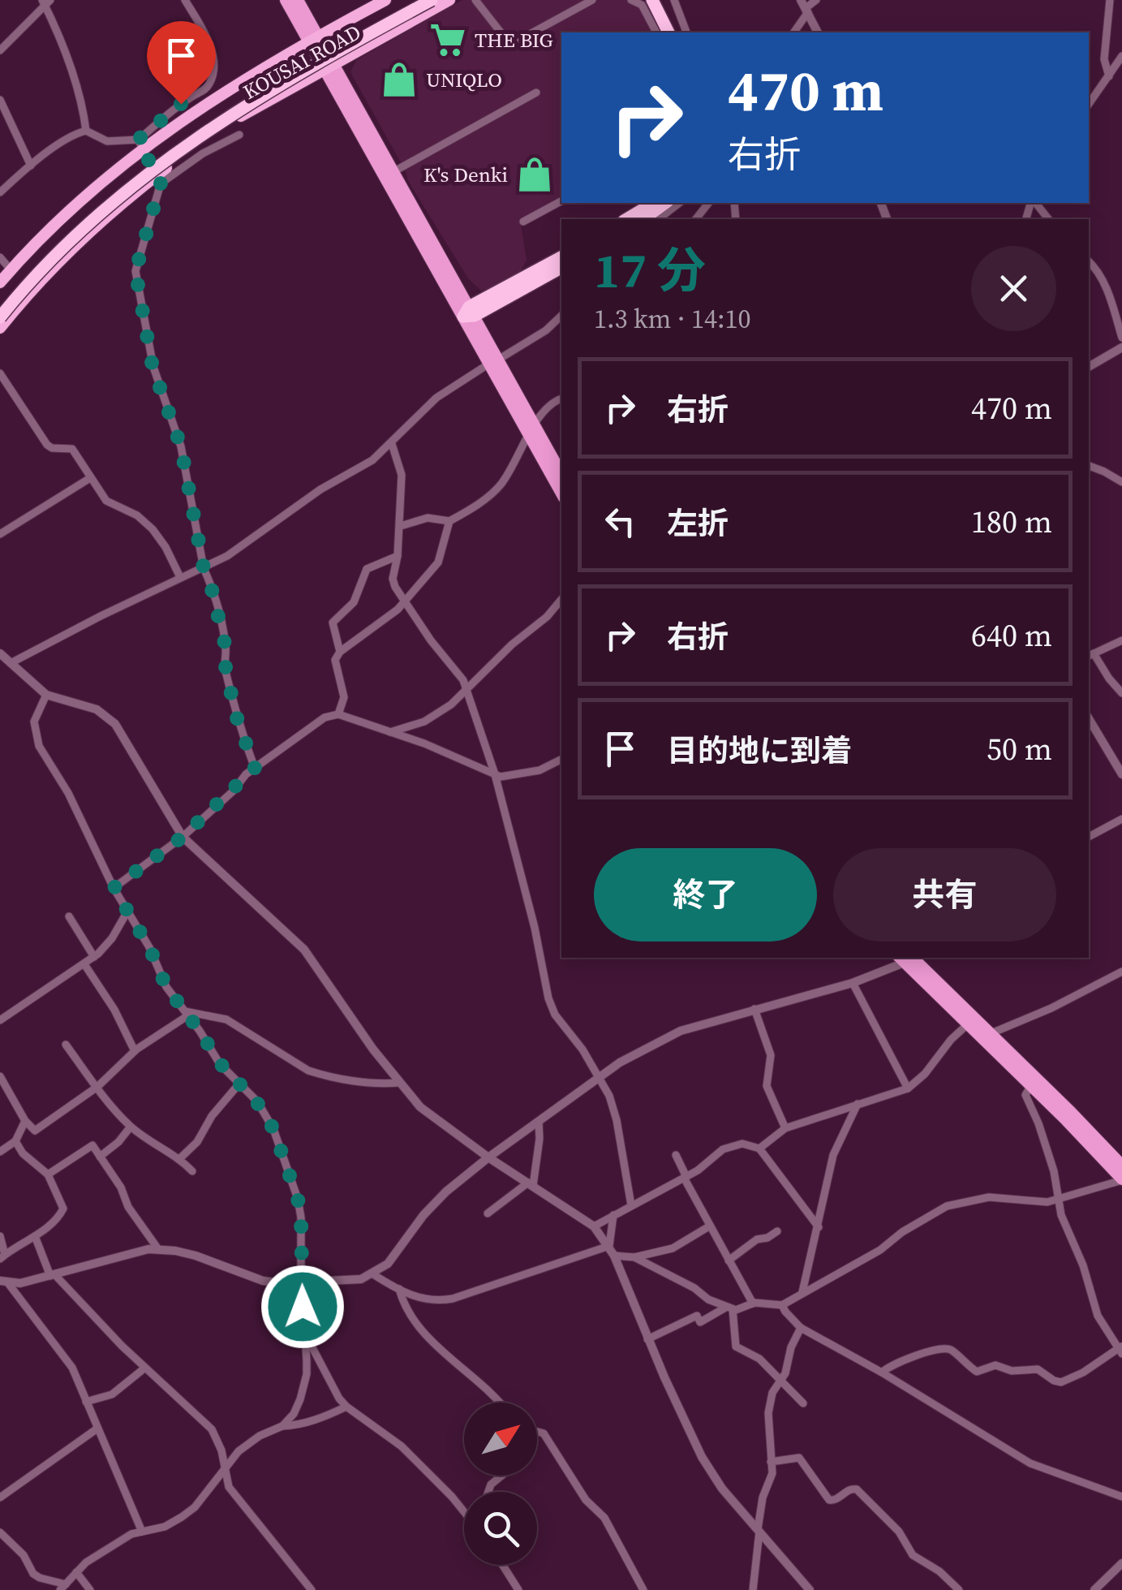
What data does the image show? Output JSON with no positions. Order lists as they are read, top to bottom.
{
  "streets": {
    "highway": ["KOUSAI ROAD"]
  },
  "places": {
    "supermarket": ["THE BIG"],
    "shop": ["UNIQLO", "K's Denki"]
  },
  "north": "top right",
  "page": {
    "turn": ["470 m", "右折"],
    "heading": ["17 分", "1.3 km · 14:10"],
    "list": [
      {
        "name": "右折",
        "value": "470 m"
      },
      {
        "name": "左折",
        "value": "180 m"
      },
      {
        "name": "右折",
        "value": "640 m"
      },
      {
        "name": "目的地に到着",
        "value": "50 m"
      }
    ],
    "buttons": ["終了", "共有"]
  }
}
